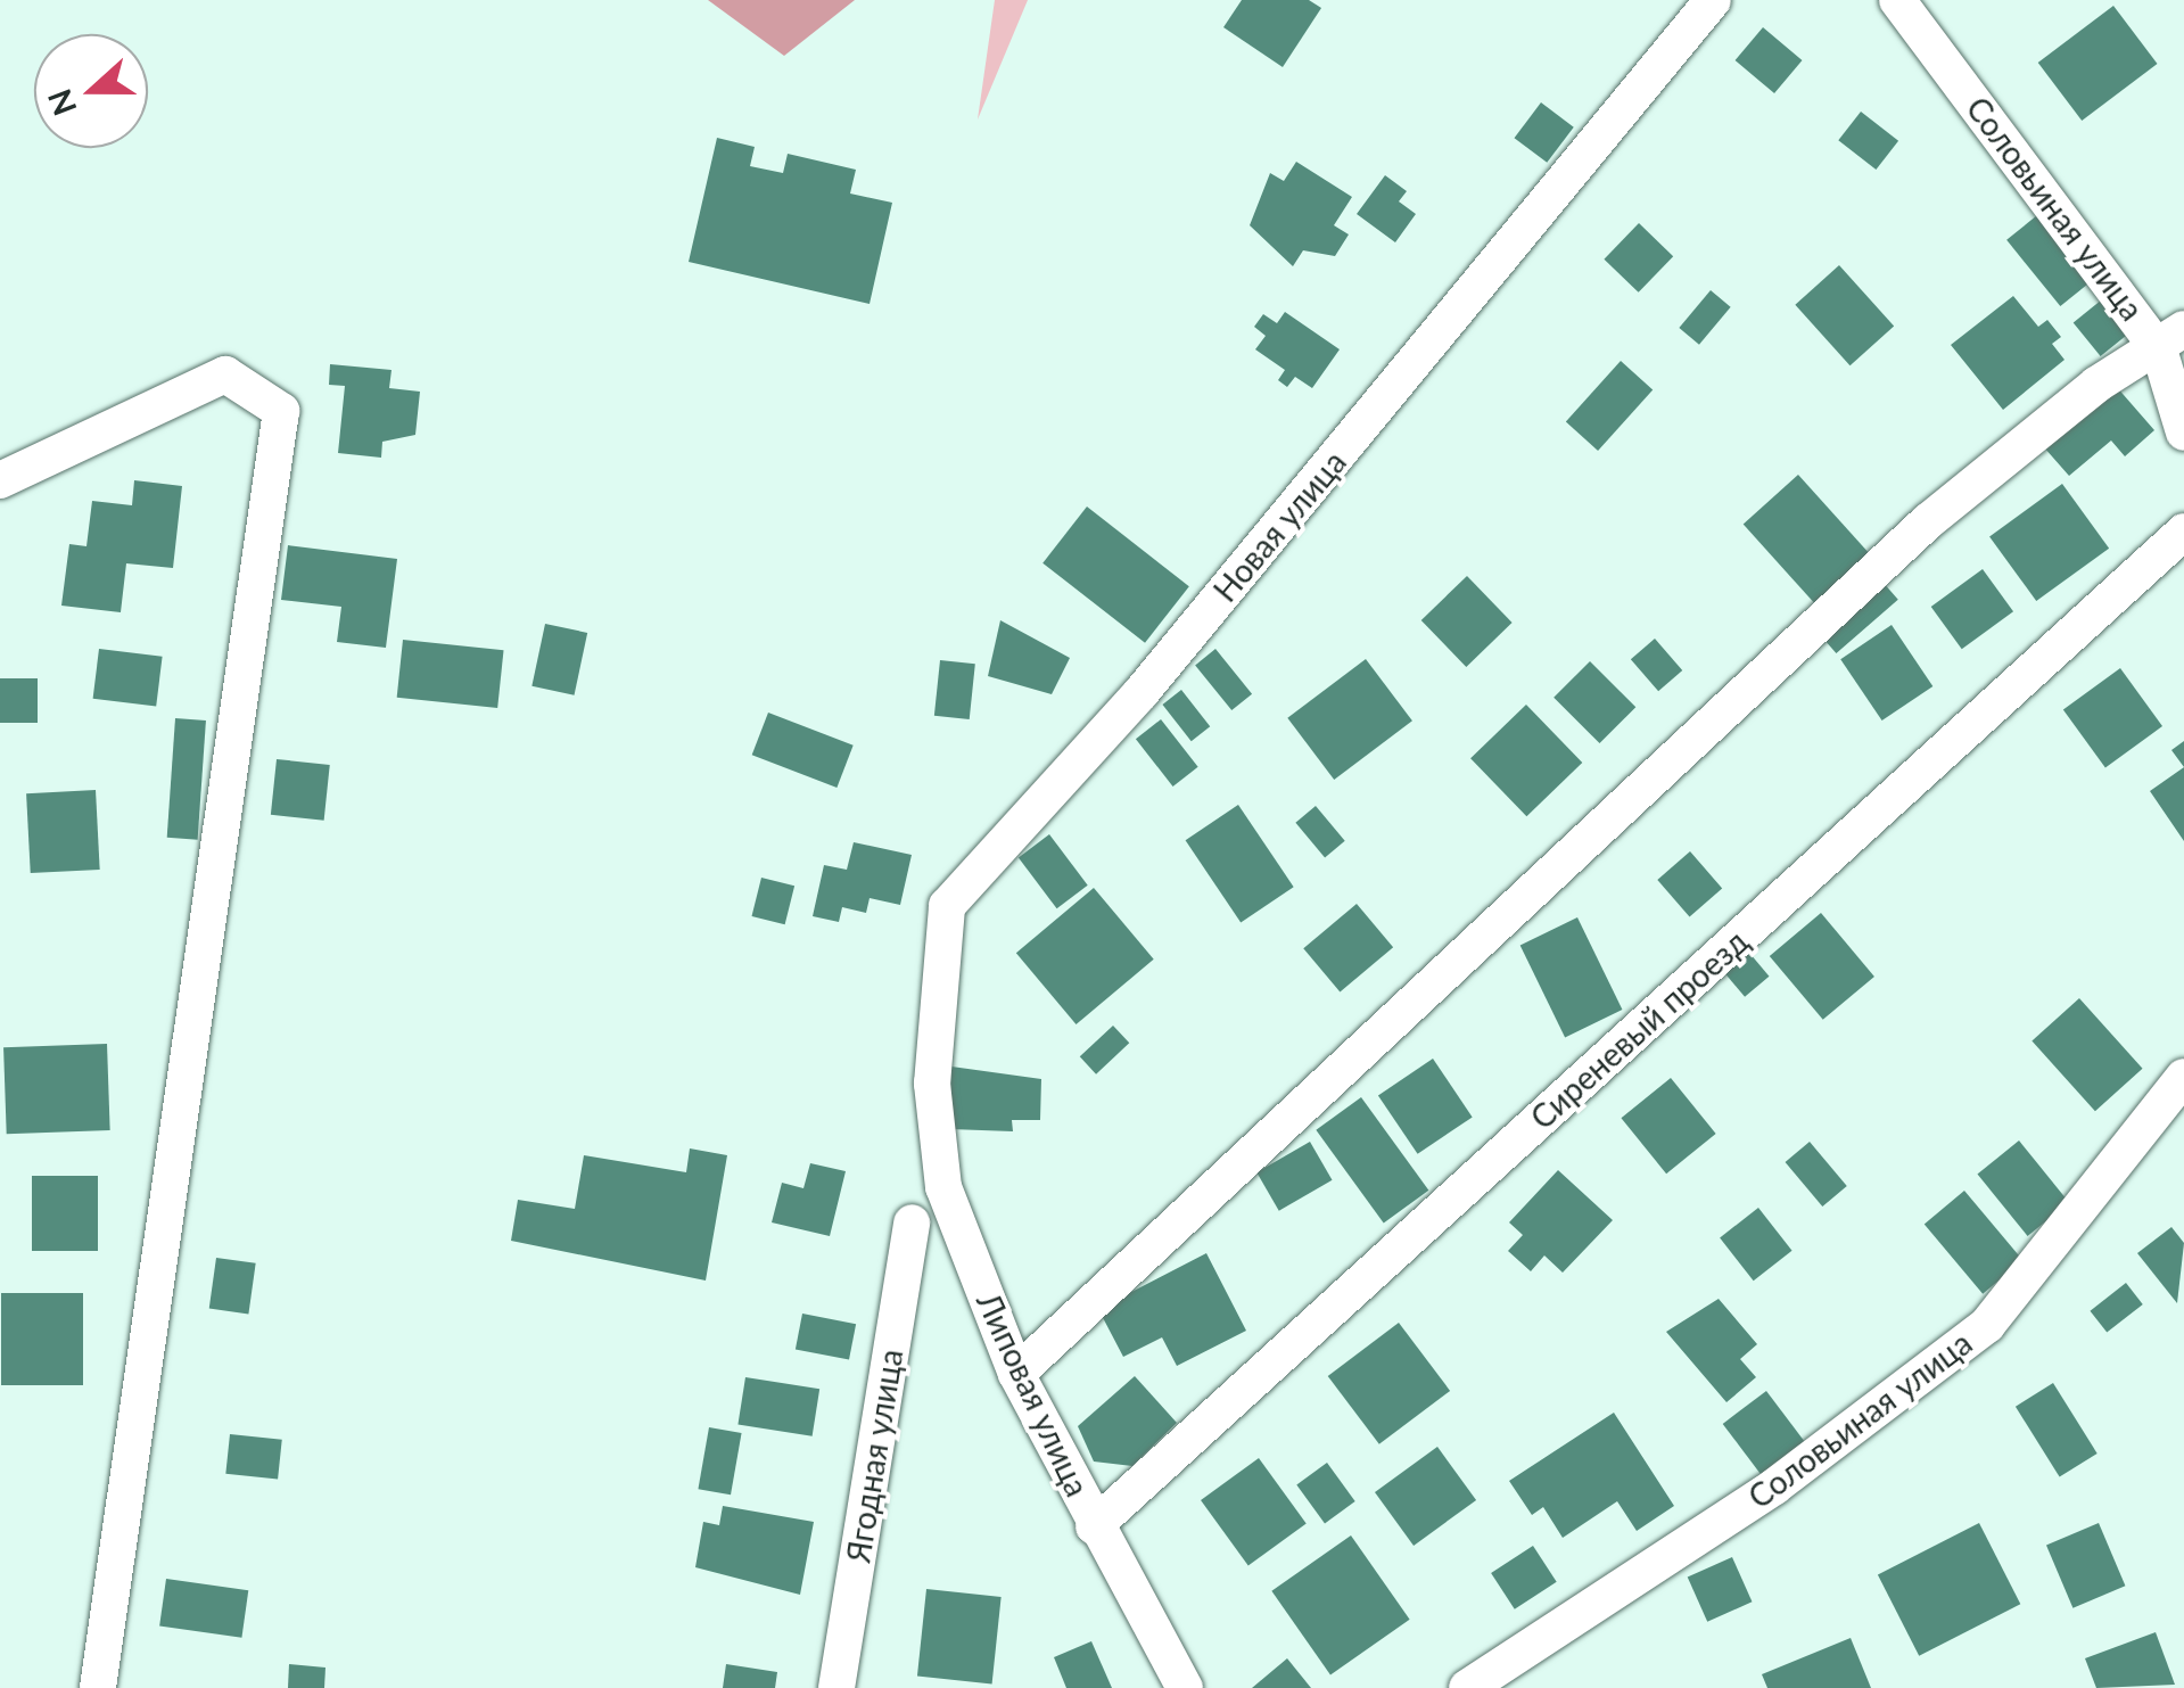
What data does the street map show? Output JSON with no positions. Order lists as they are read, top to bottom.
{
  "streets": {
    "street": [
      "Соловьиная улица",
      "Новая улица",
      "Сиреневый проезд",
      "Липовая улица",
      "Ягодная улица"
    ]
  },
  "crossings": [
    ["Новая улица", "Липовая улица"],
    ["Сиреневый проезд", "Липовая улица"]
  ],
  "north": "left"
}
